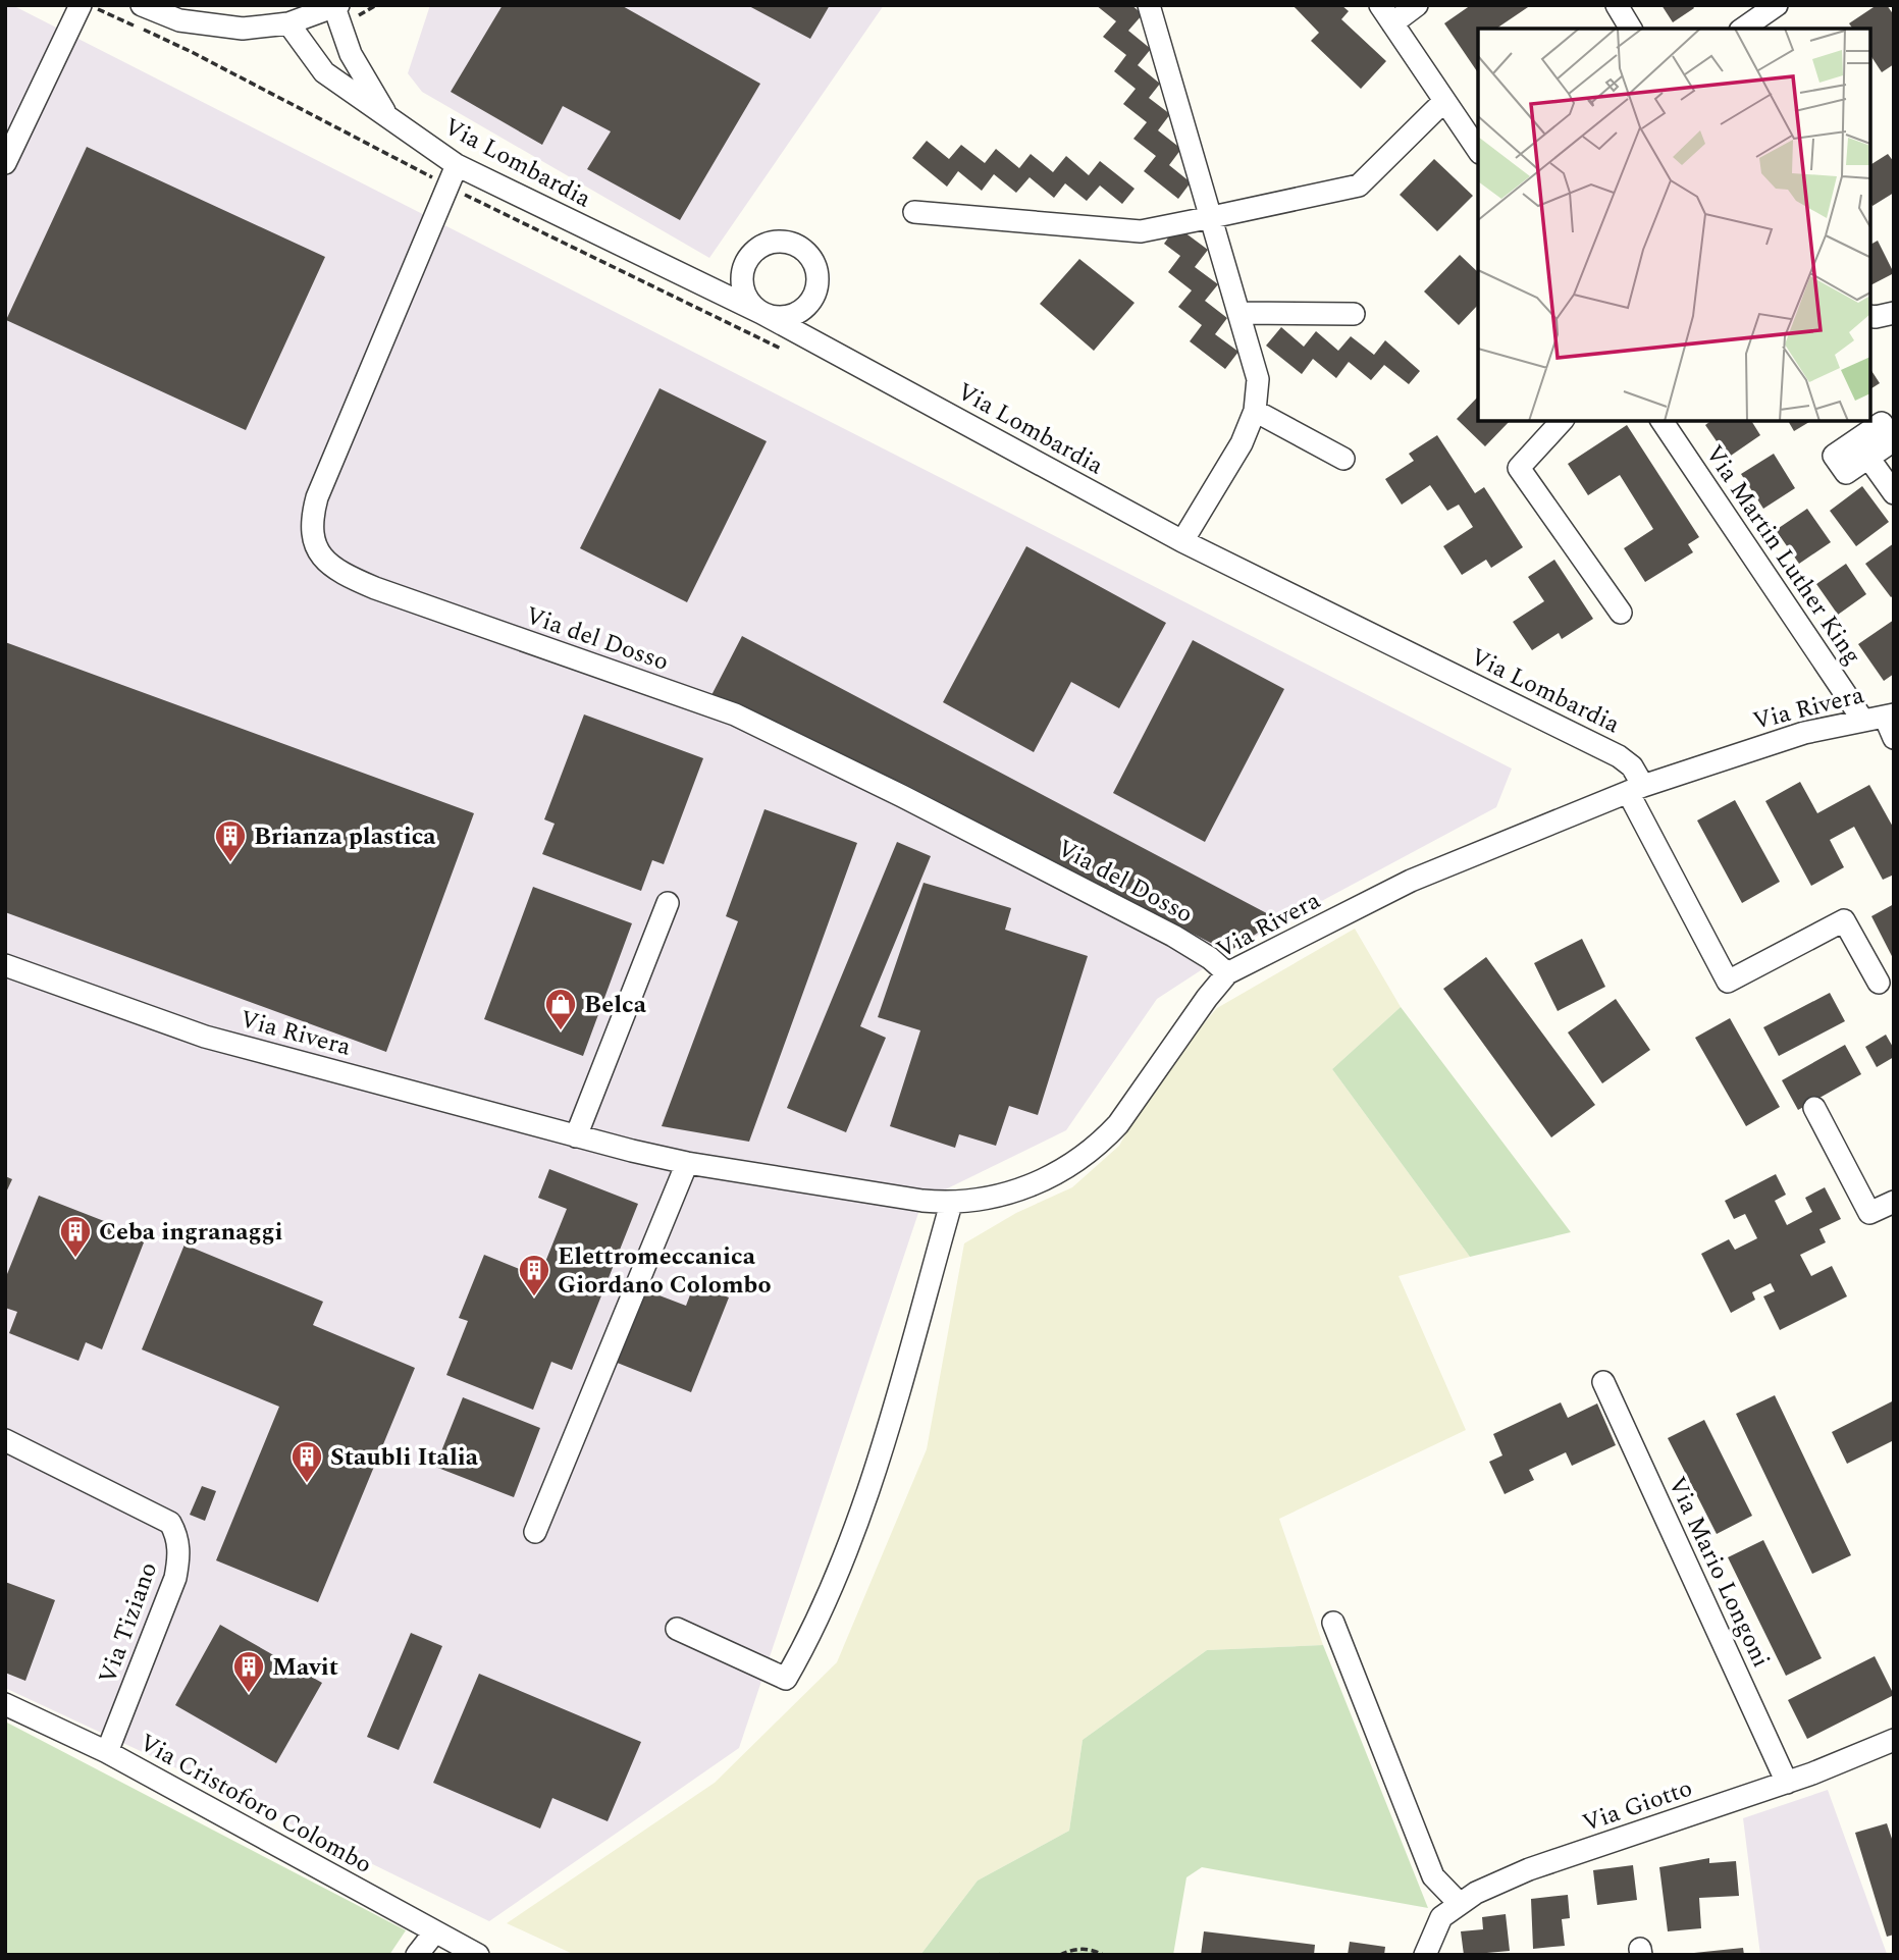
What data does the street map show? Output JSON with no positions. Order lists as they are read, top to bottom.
{
  "streets": {
    "street": [
      "Via Lombardia",
      "Via Martin Luther King",
      "Via del Dosso",
      "Via Rivera",
      "Via Mario Longoni",
      "Via Tiziano",
      "Via Cristoforo Colombo",
      "Via Giotto"
    ]
  },
  "crossings": [
    ["Via Lombardia", "Via del Dosso"],
    ["Via Lombardia", "Via Rivera"],
    ["Via Martin Luther King", "Via Rivera"],
    ["Via del Dosso", "Via Rivera"],
    ["Via Mario Longoni", "Via Giotto"],
    ["Via Tiziano", "Via Cristoforo Colombo"]
  ],
  "places": {
    "building": [
      "Brianza plastica",
      "Ceba ingranaggi",
      "Elettromeccanica Giordano Colombo",
      "Staubli Italia",
      "Mavit"
    ],
    "shop": ["Belca"]
  }
}
